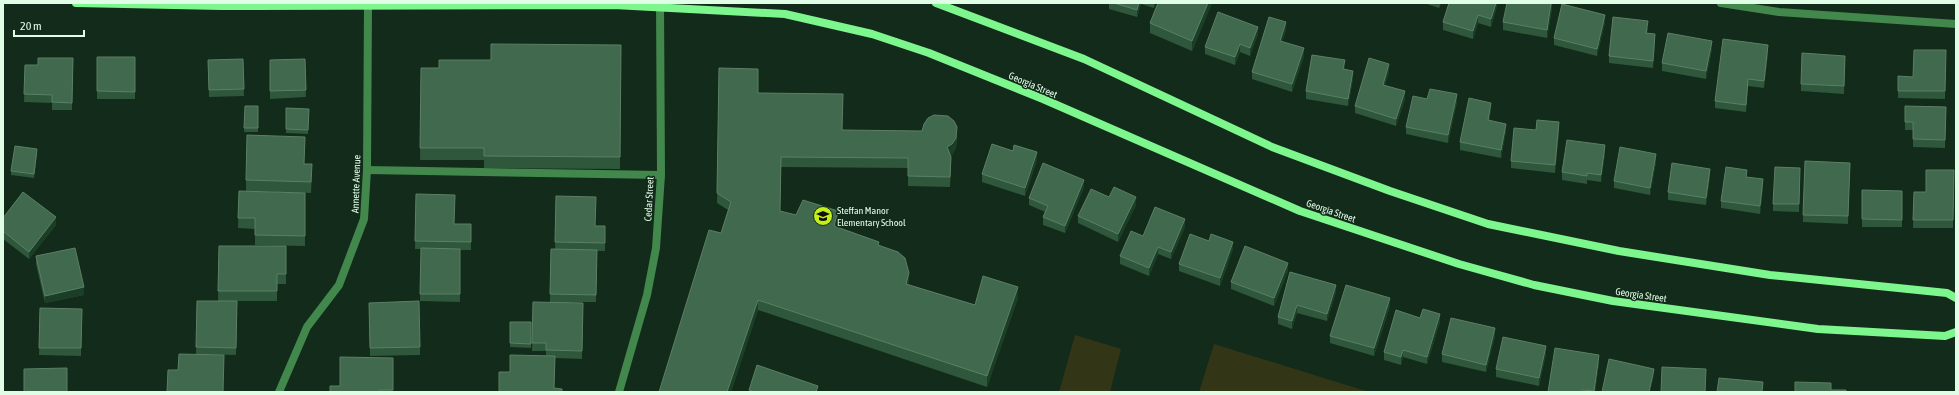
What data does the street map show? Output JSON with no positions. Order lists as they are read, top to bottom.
{
  "streets": {
    "main road": ["Georgia Street"],
    "street": ["Annette Avenue", "Cedar Street"]
  },
  "crossings": [
    ["Georgia Street", "Annette Avenue"],
    ["Georgia Street", "Cedar Street"]
  ],
  "places": {
    "school or university": ["Steffan Manor Elementary School"]
  },
  "scale_bar": "20 m"
}
